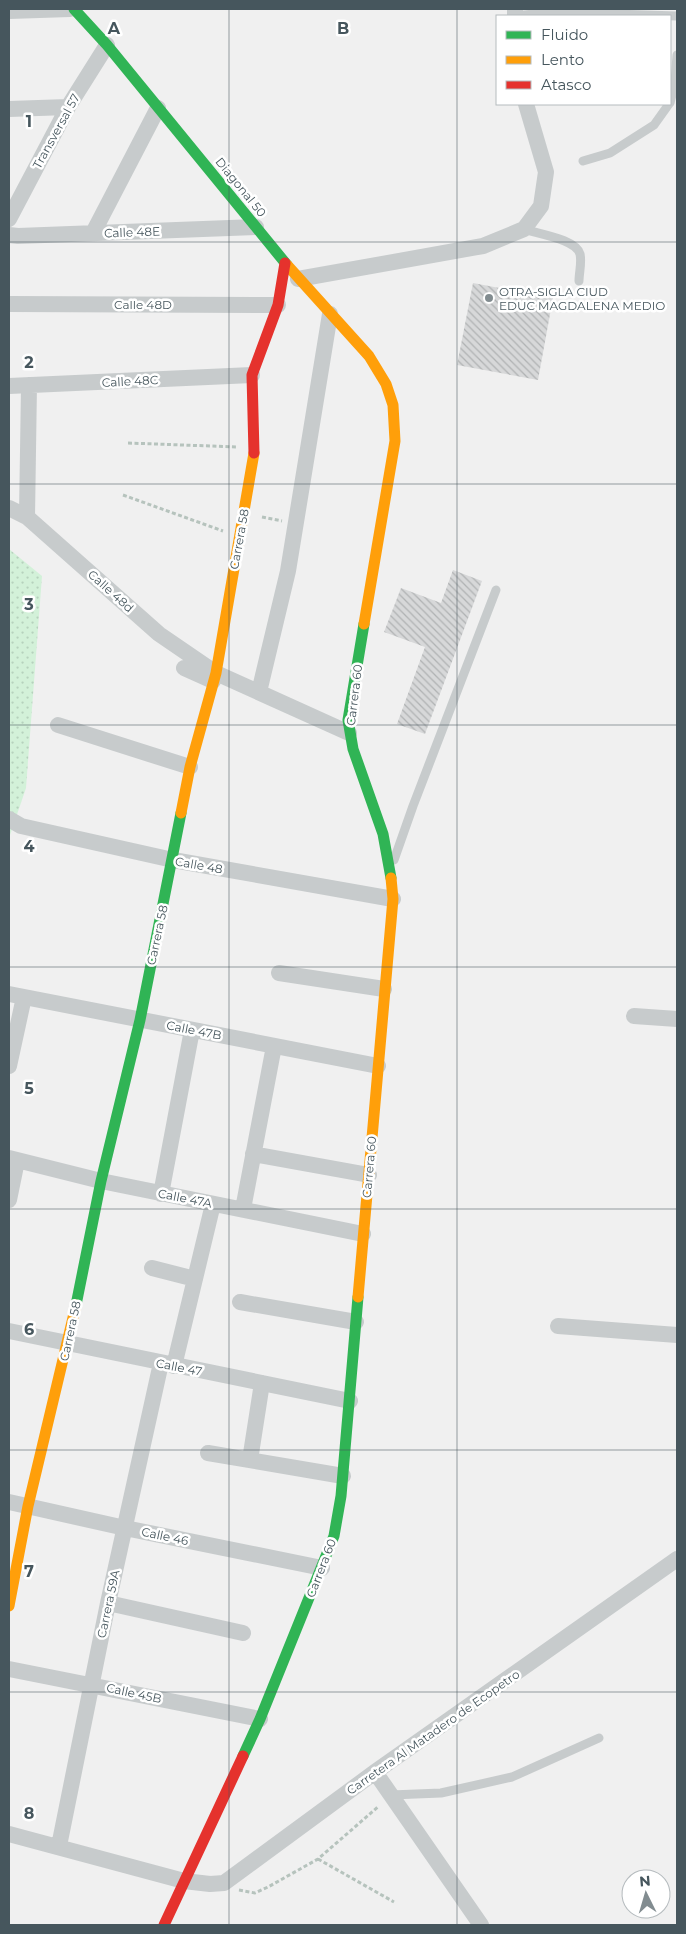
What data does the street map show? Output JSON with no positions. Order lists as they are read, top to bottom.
{
  "streets": {
    "street": [
      "Transversal 57",
      "Diagonal 50",
      "Calle 48E",
      "Calle 48D",
      "Calle 48C",
      "Carrera 58",
      "Calle 48d",
      "Carrera 60",
      "Calle 48",
      "Calle 47B",
      "Calle 47A",
      "Calle 47",
      "Calle 46",
      "Carrera 59A",
      "Calle 45B",
      "Carretera Al Matadero de Ecopetro"
    ]
  },
  "crossings": [
    ["Transversal 57", "Diagonal 50"],
    ["Diagonal 50", "Calle 48E"],
    ["Diagonal 50", "Carrera 58"],
    ["Diagonal 50", "Carrera 60"],
    ["Calle 48D", "Carrera 58"],
    ["Calle 48C", "Carrera 58"],
    ["Carrera 58", "Calle 48d"],
    ["Carrera 58", "Calle 48"],
    ["Carrera 58", "Calle 47B"],
    ["Carrera 58", "Calle 47A"],
    ["Carrera 58", "Calle 47"],
    ["Carrera 58", "Calle 46"],
    ["Carrera 60", "Calle 48"],
    ["Carrera 60", "Calle 47B"],
    ["Carrera 60", "Calle 47A"],
    ["Carrera 60", "Calle 47"],
    ["Carrera 60", "Calle 46"],
    ["Carrera 60", "Calle 45B"],
    ["Calle 47A", "Carrera 59A"],
    ["Calle 47", "Carrera 59A"],
    ["Calle 46", "Carrera 59A"],
    ["Carrera 59A", "Calle 45B"]
  ],
  "places": ["OTRA-SIGLA CIUD EDUC MAGDALENA MEDIO"],
  "legend": ["Fluido", "Lento", "Atasco"],
  "north": "top",
  "grid": {
    "columns": ["A", "B"],
    "rows": [
      "1",
      "2",
      "3",
      "4",
      "5",
      "6",
      "7",
      "8"
    ]
  }
}
